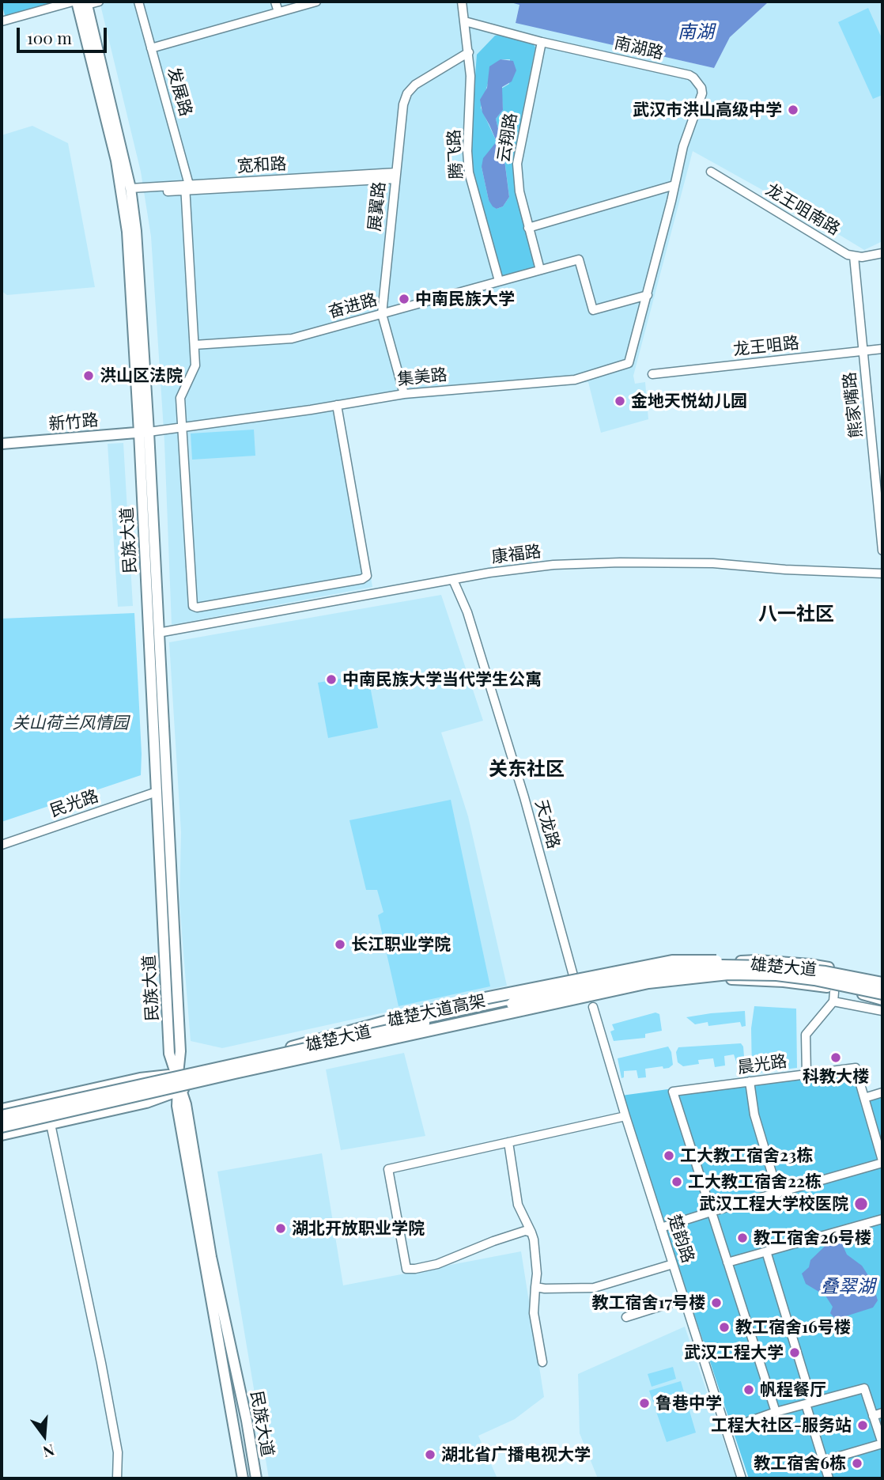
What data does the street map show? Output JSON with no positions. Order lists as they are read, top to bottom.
{
  "streets": {
    "highway": ["雄楚大道高架"],
    "main road": ["新竹路", "民族大道", "雄楚大道"],
    "street": [
      "南湖路",
      "发展路",
      "云翔路",
      "腾飞路",
      "宽和路",
      "展翼路",
      "龙王咀南路",
      "奋进路",
      "龙王咀路",
      "集美路",
      "熊家嘴路",
      "康福路",
      "民光路",
      "天龙路",
      "晨光路",
      "楚韵路"
    ]
  },
  "crossings": [
    ["南湖路", "云翔路"],
    ["南湖路", "腾飞路"],
    ["南湖路", "奋进路"],
    ["南湖路", "集美路"],
    ["发展路", "宽和路"],
    ["发展路", "奋进路"],
    ["发展路", "集美路"],
    ["云翔路", "奋进路"],
    ["腾飞路", "展翼路"],
    ["腾飞路", "奋进路"],
    ["宽和路", "展翼路"],
    ["宽和路", "民族大道"],
    ["展翼路", "奋进路"],
    ["展翼路", "集美路"],
    ["龙王咀南路", "熊家嘴路"],
    ["奋进路", "集美路"],
    ["龙王咀路", "熊家嘴路"],
    ["集美路", "新竹路"],
    ["集美路", "民族大道"],
    ["新竹路", "民族大道"],
    ["民族大道", "康福路"],
    ["民族大道", "民光路"],
    ["民族大道", "雄楚大道"],
    ["康福路", "天龙路"],
    ["天龙路", "雄楚大道"],
    ["雄楚大道", "雄楚大道高架"]
  ],
  "districts": ["八一社区", "关东社区"],
  "water": ["南湖", "叠翠湖"],
  "parks": ["关山荷兰风情园"],
  "places": [
    "武汉市洪山高级中学",
    "中南民族大学",
    "洪山区法院",
    "金地天悦幼儿园",
    "中南民族大学当代学生公寓",
    "长江职业学院",
    "科教大楼",
    "工大教工宿舍23栋",
    "工大教工宿舍22栋",
    "武汉工程大学校医院",
    "湖北开放职业学院",
    "教工宿舍26号楼",
    "教工宿舍17号楼",
    "教工宿舍16号楼",
    "武汉工程大学",
    "帆程餐厅",
    "鲁巷中学",
    "工程大社区-服务站",
    "湖北省广播电视大学",
    "教工宿舍6栋"
  ],
  "scale_bar": "100 m",
  "north": "bottom"
}
